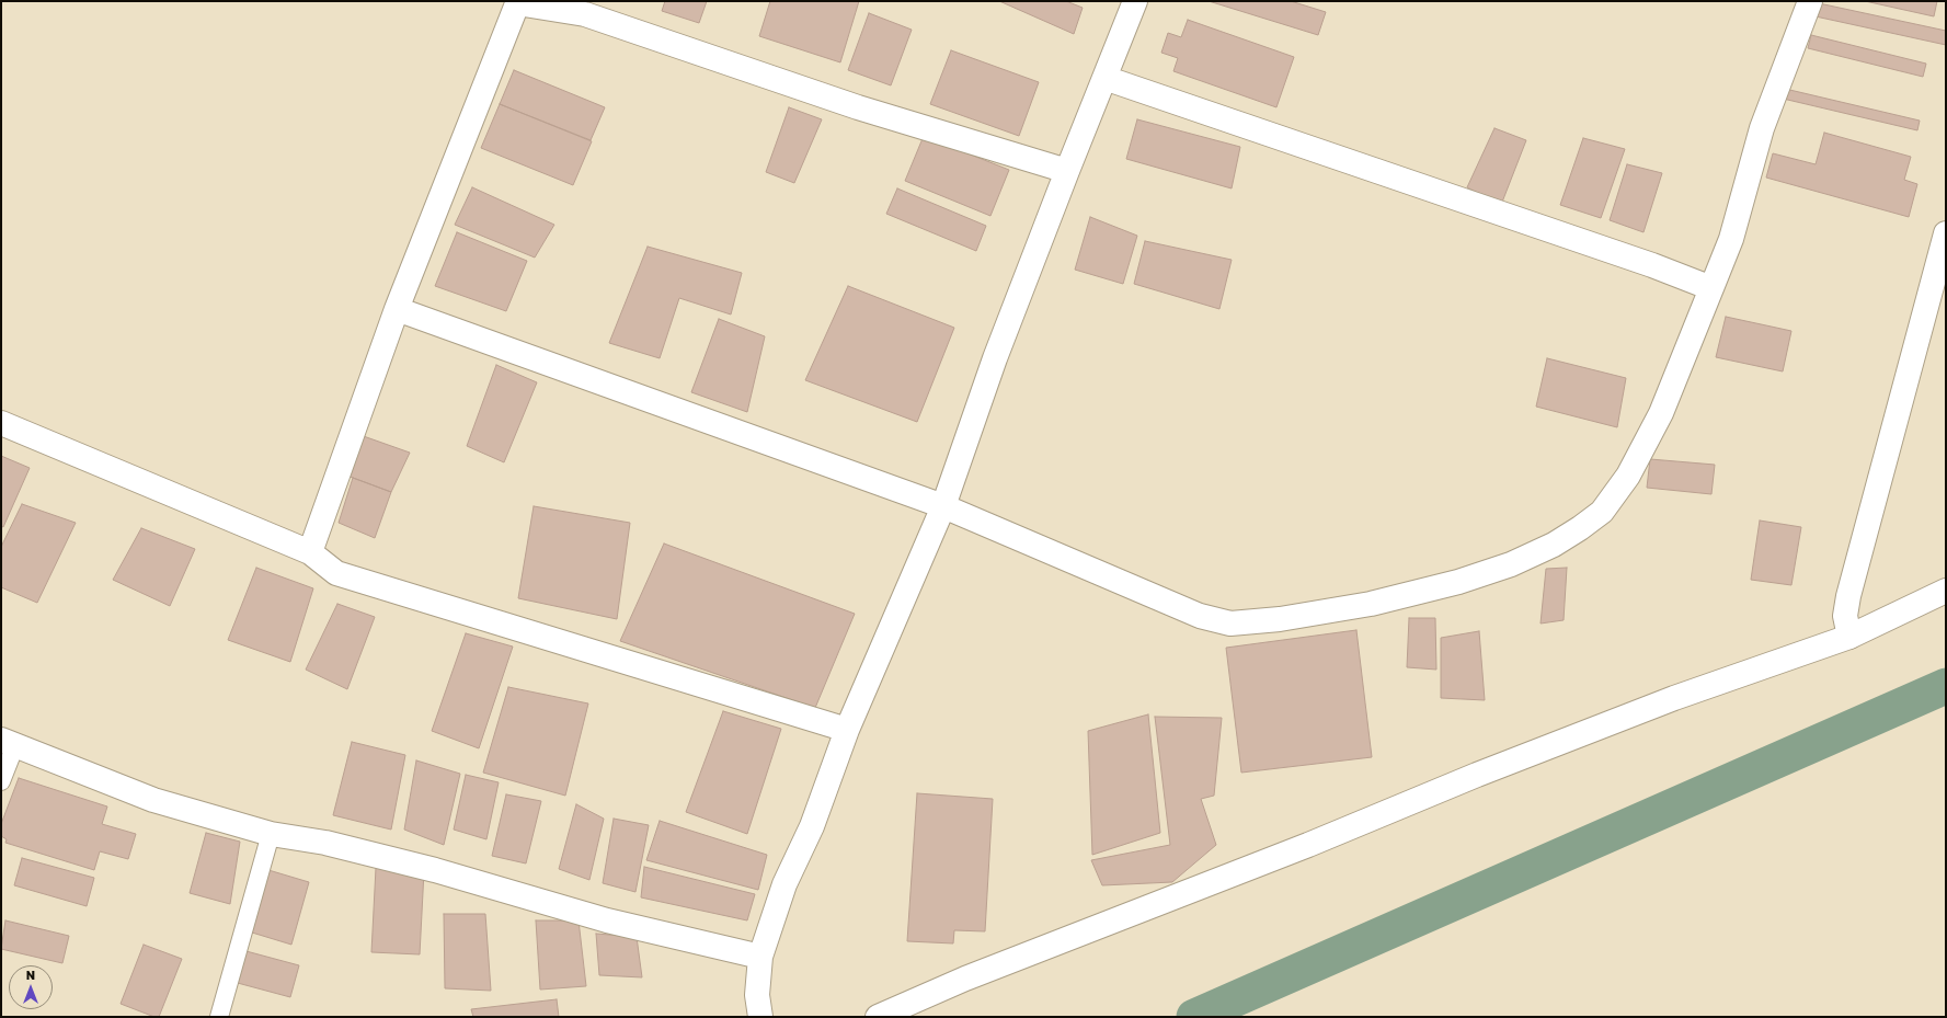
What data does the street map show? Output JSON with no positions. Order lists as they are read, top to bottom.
{
  "north": "top"
}
